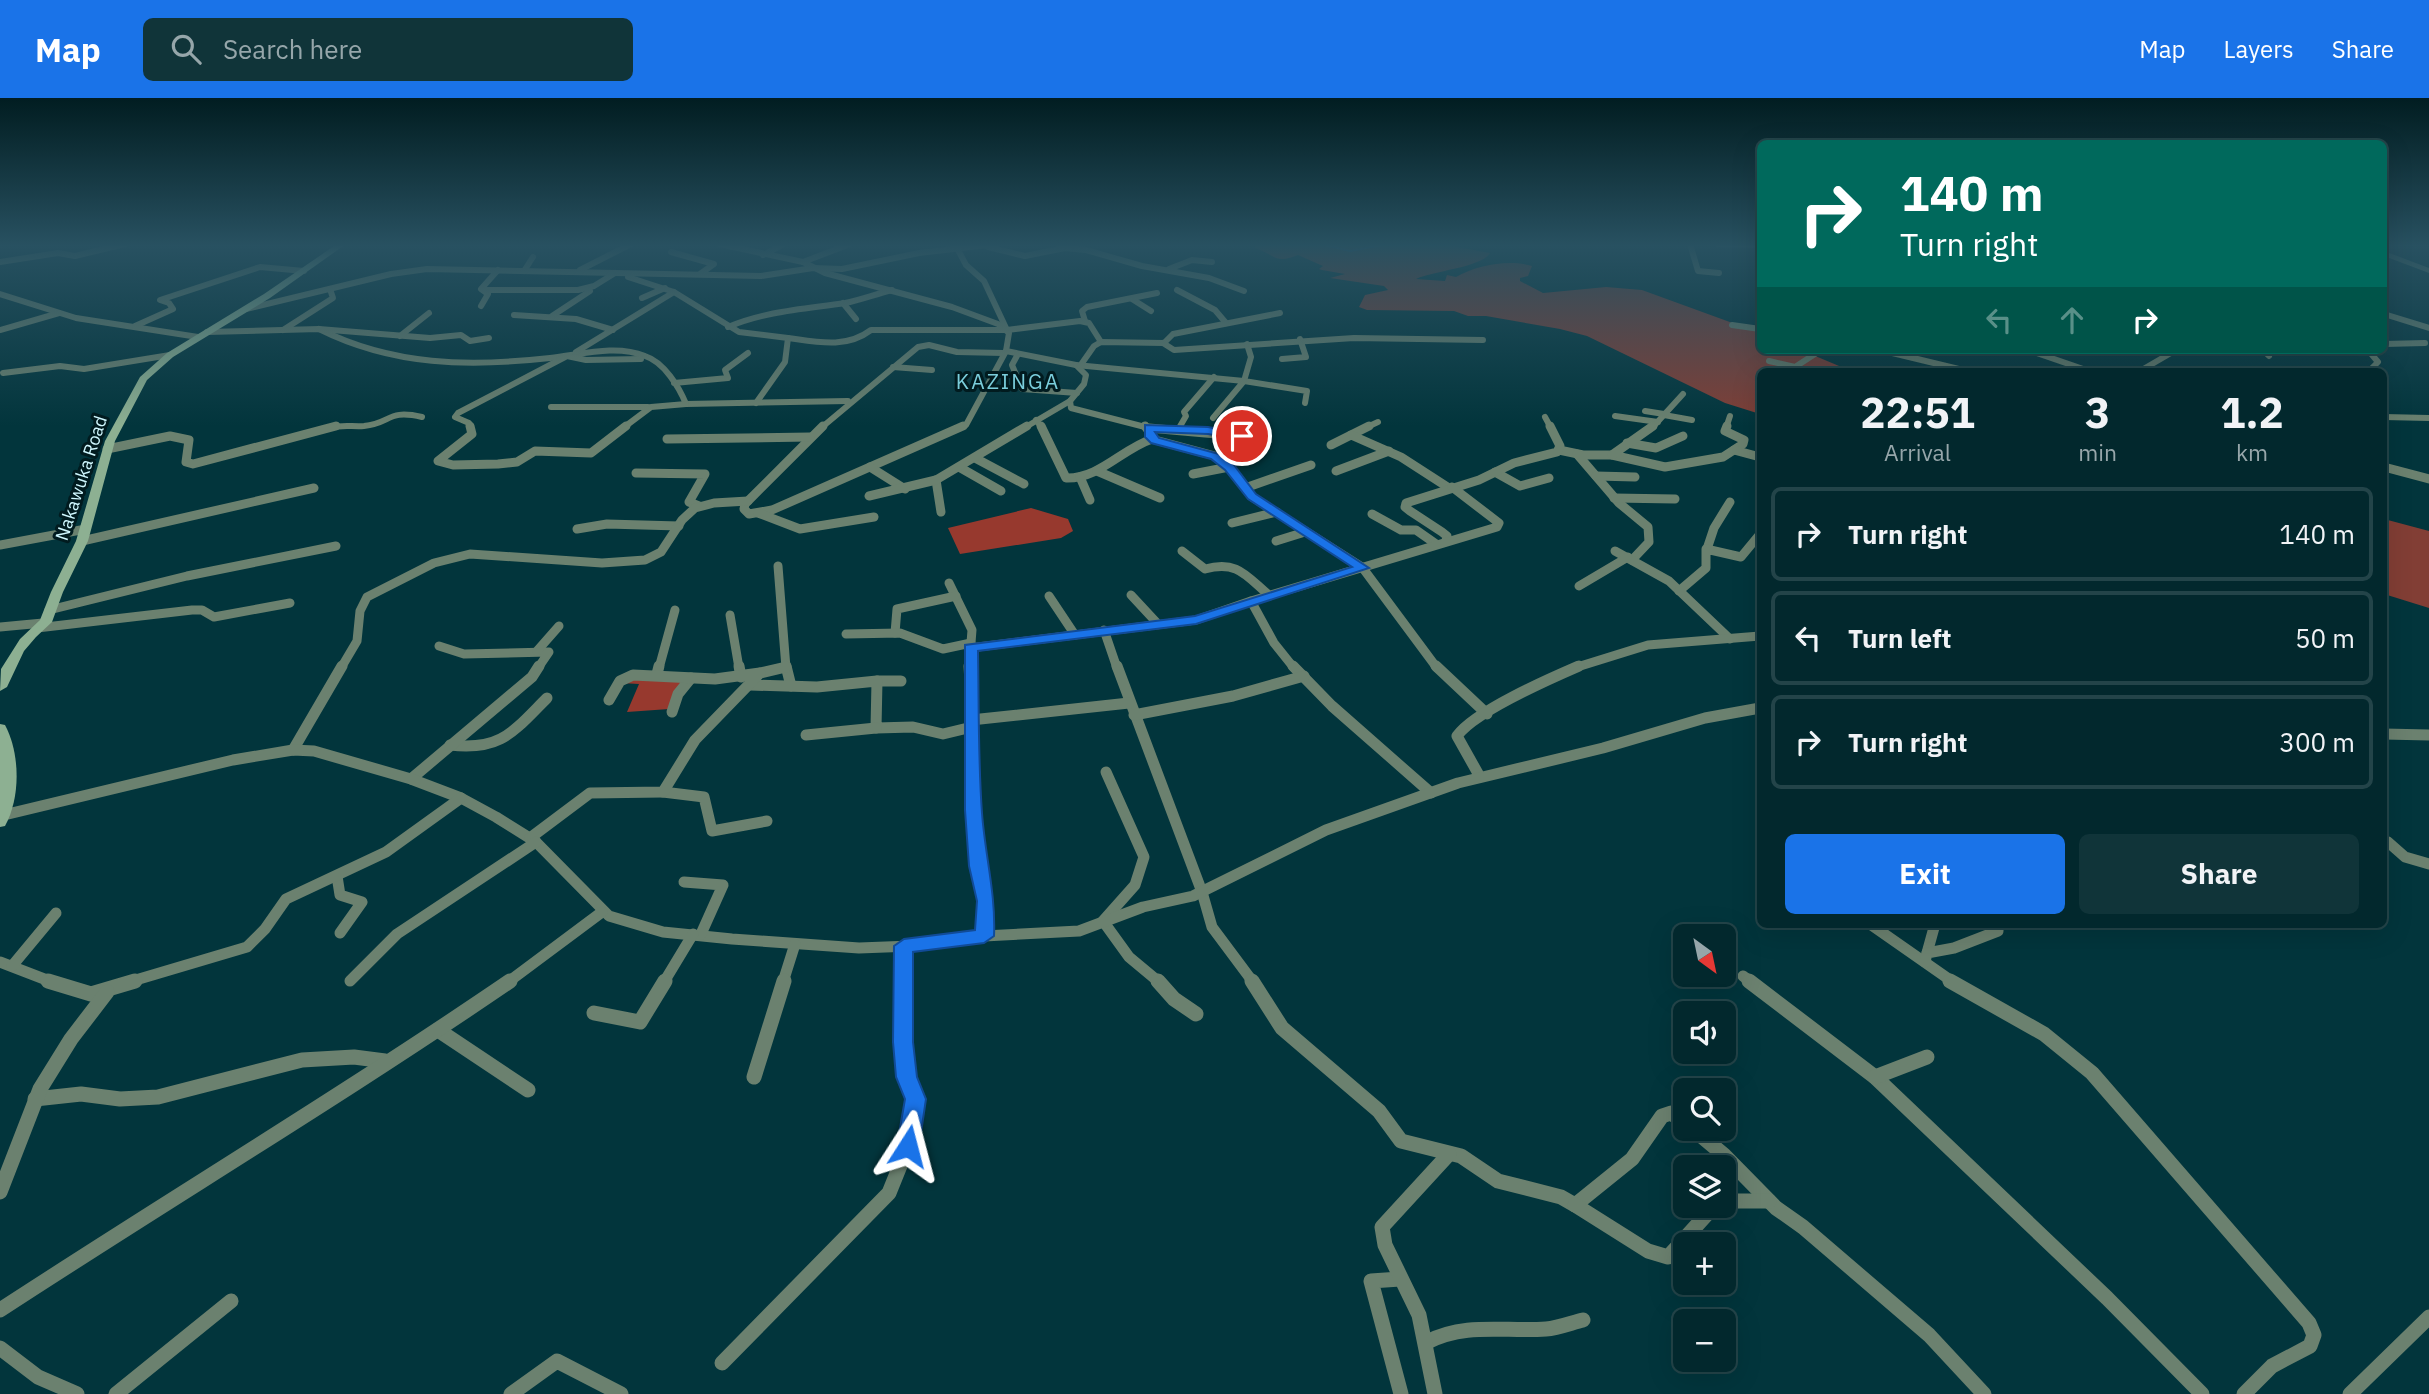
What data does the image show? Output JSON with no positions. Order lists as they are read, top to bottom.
{
  "streets": {
    "main road": ["Nakawuka Road"]
  },
  "districts": ["KAZINGA"],
  "north": "bottom right",
  "page": {
    "header": "Map",
    "search": "Search here",
    "nav": ["Map", "Layers", "Share"],
    "turn": ["140 m", "Turn right"],
    "eta": [
      "22:51",
      "Arrival",
      "3",
      "min",
      "1.2",
      "km"
    ],
    "list": [
      {
        "name": "Turn right",
        "value": "140 m"
      },
      {
        "name": "Turn left",
        "value": "50 m"
      },
      {
        "name": "Turn right",
        "value": "300 m"
      }
    ],
    "buttons": ["Exit", "Share"],
    "map_buttons": ["+", "−"]
  }
}
